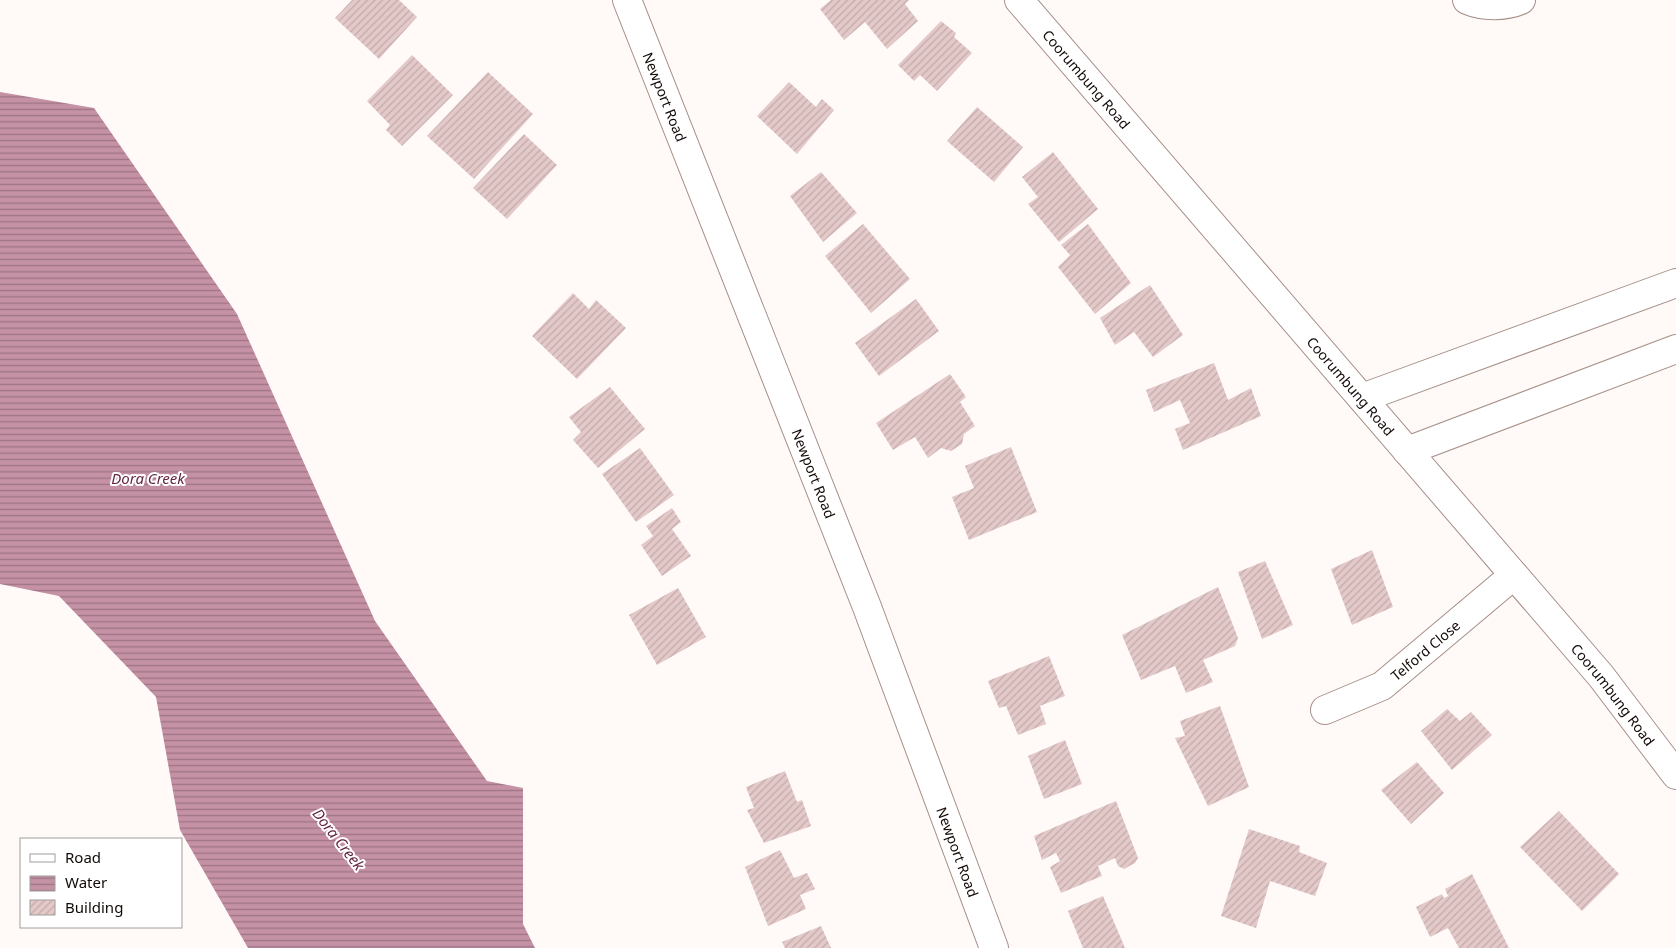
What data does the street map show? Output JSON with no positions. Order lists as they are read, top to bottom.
{
  "streets": {
    "street": ["Coorumbung Road", "Newport Road", "Telford Close"]
  },
  "crossings": [
    ["Coorumbung Road", "Telford Close"]
  ],
  "water": ["Dora Creek"],
  "legend": ["Road", "Water", "Building"]
}
